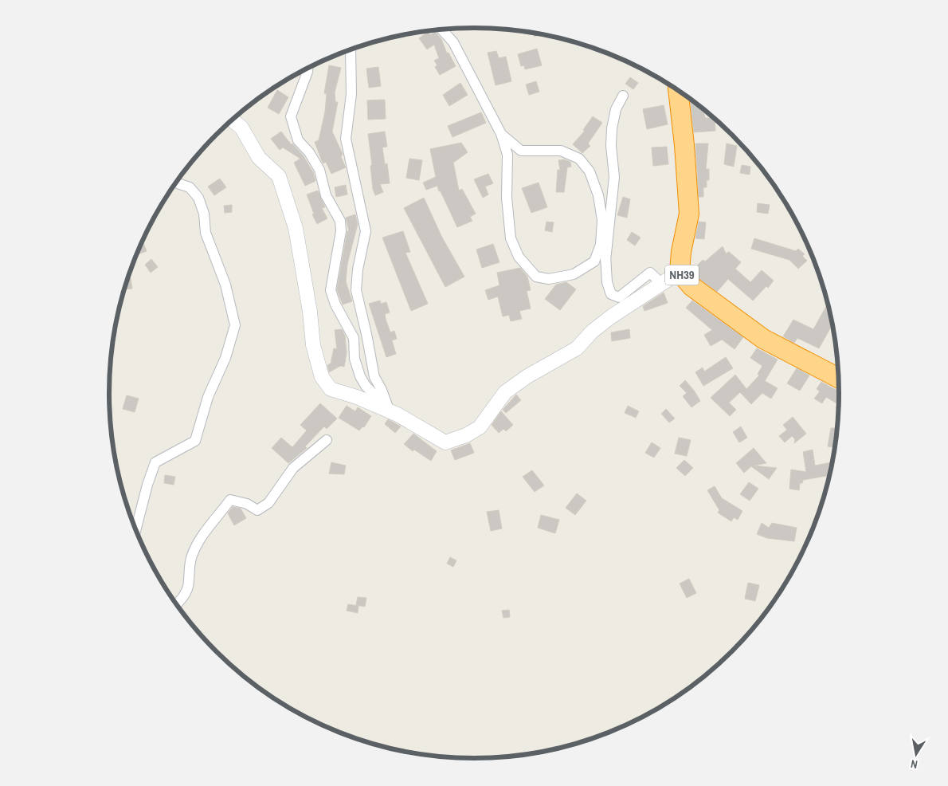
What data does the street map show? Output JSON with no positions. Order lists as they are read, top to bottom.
{
  "streets": {
    "highway": ["NH39"]
  },
  "north": "bottom"
}
